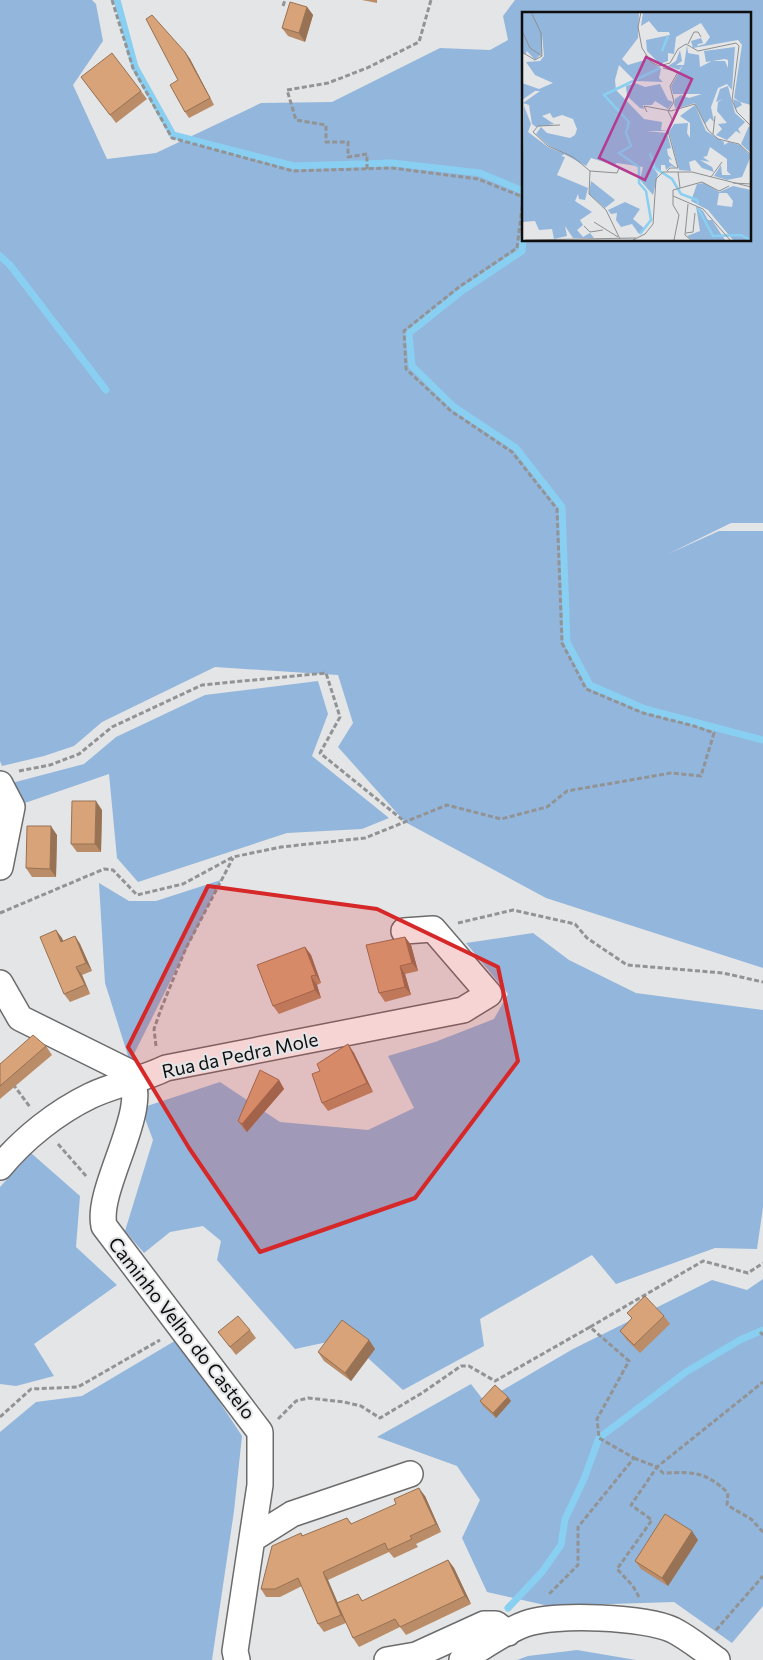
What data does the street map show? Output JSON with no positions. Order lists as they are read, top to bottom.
{
  "streets": {
    "street": ["Rua da Pedra Mole", "Caminho Velho do Castelo"]
  },
  "crossings": [
    ["Rua da Pedra Mole", "Caminho Velho do Castelo"]
  ]
}
